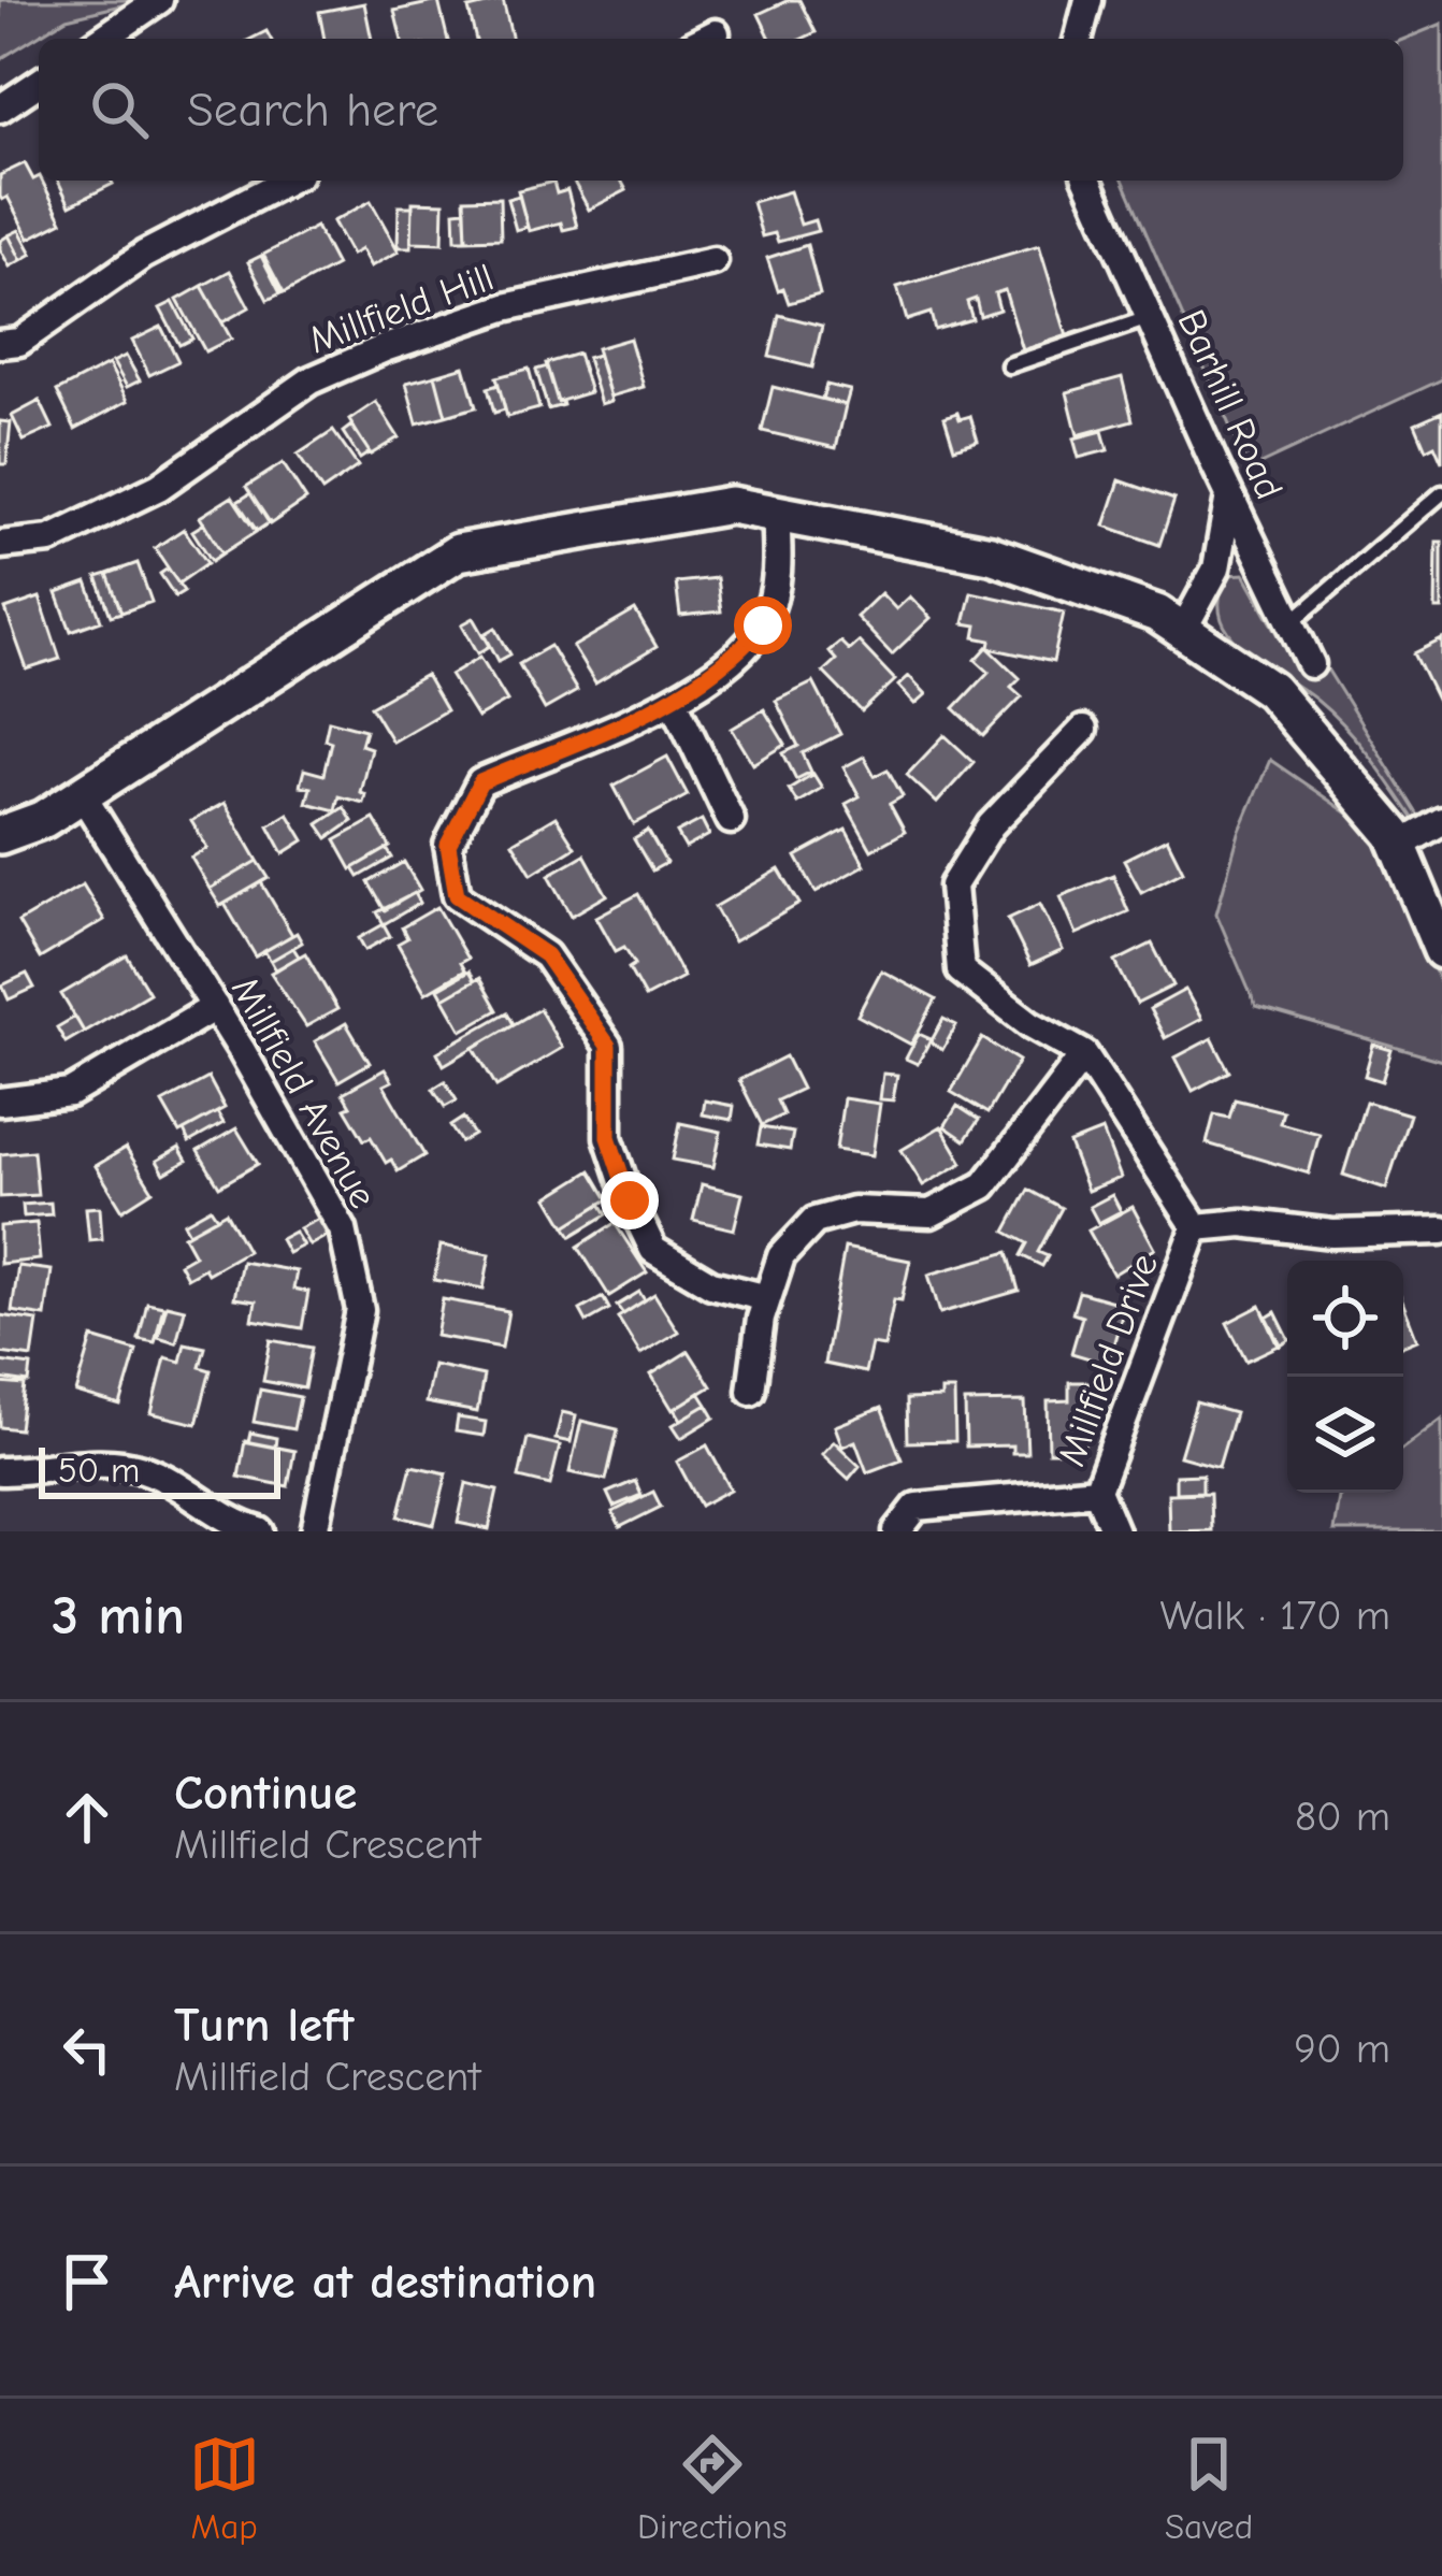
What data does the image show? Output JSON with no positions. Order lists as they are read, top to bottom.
{
  "streets": {
    "street": [
      "Millfield Hill",
      "Barhill Road",
      "Millfield Avenue",
      "Millfield Drive"
    ]
  },
  "scale_bar": "50 m",
  "page": {
    "search": "Search here",
    "scale": "50 m",
    "heading": ["3 min", "Walk · 170 m"],
    "list": [
      ["Continue", "Millfield Crescent", "80 m"],
      ["Turn left", "Millfield Crescent", "90 m"],
      "Arrive at destination"
    ],
    "nav": ["Map", "Directions", "Saved"]
  }
}
